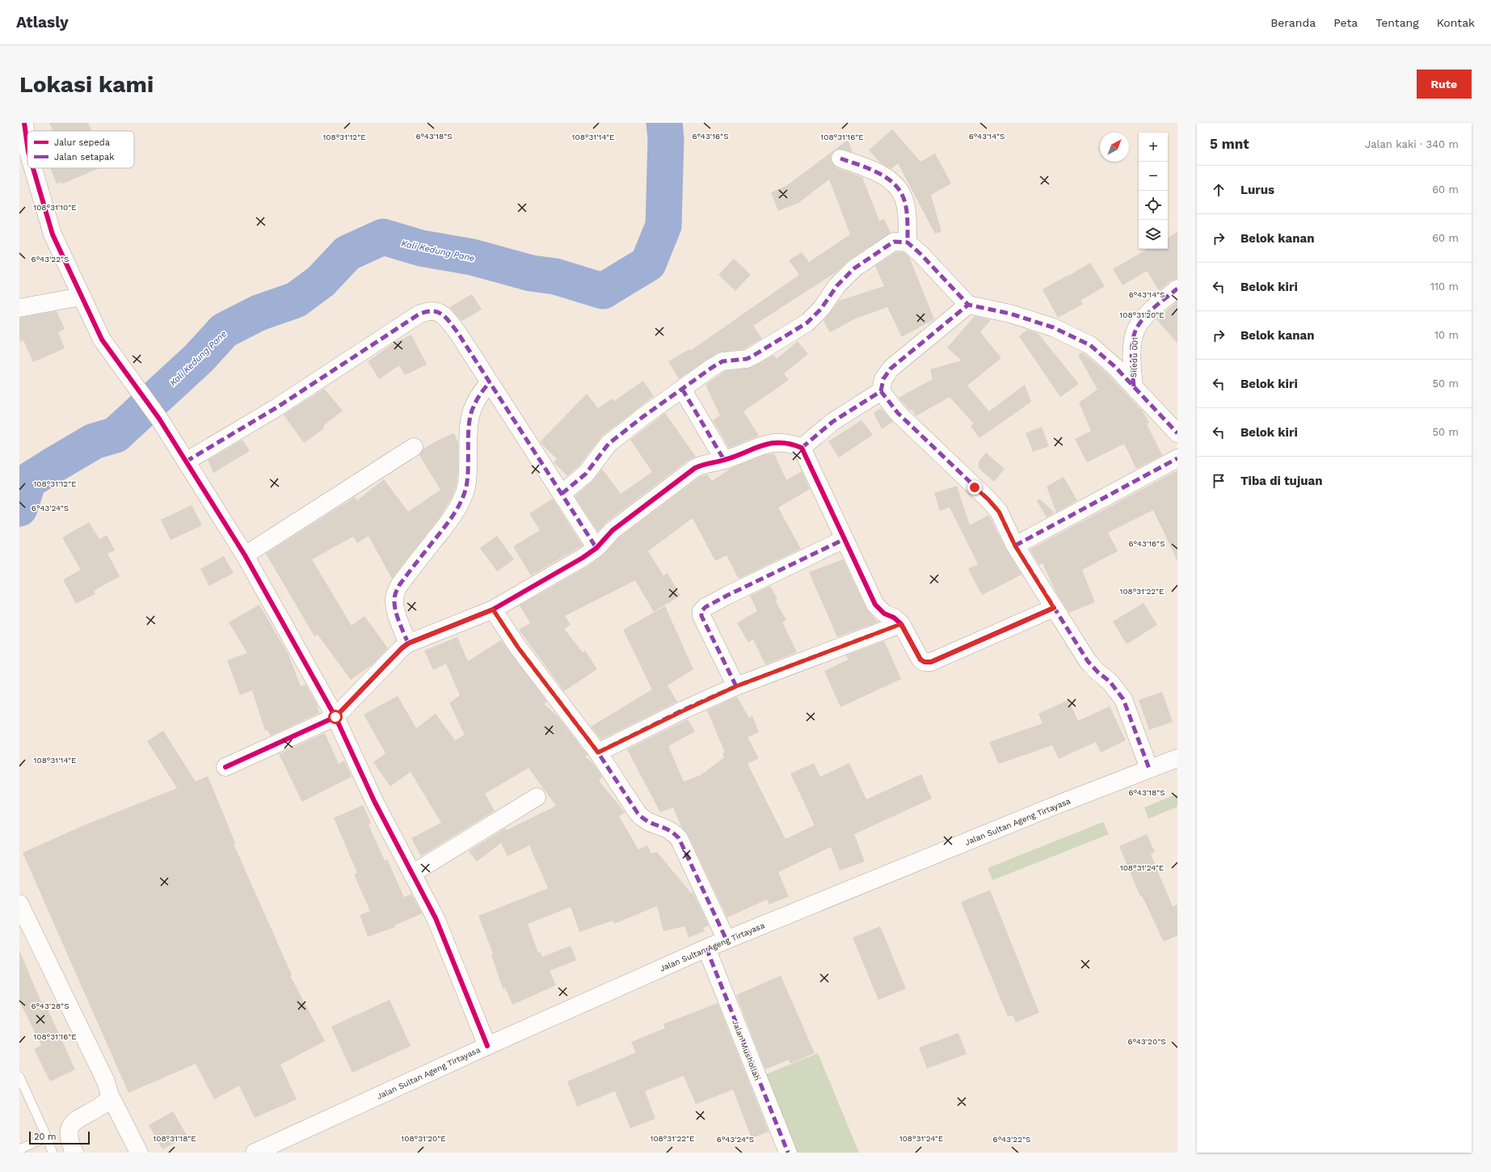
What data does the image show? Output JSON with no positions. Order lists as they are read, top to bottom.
{
  "streets": {
    "street": ["Siledu 001", "Jalan Sultan Ageng Tirtayasa", "Jalan Mushollah"]
  },
  "crossings": [
    ["Jalan Sultan Ageng Tirtayasa", "Jalan Mushollah"]
  ],
  "water": ["Kali Kedung Pane"],
  "legend": ["Jalur sepeda", "Jalan setapak"],
  "scale_bar": "20 m",
  "north": "top right",
  "page": {
    "header": "Atlasly",
    "nav": [
      "Beranda",
      "Peta",
      "Tentang",
      "Kontak"
    ],
    "buttons": "Rute",
    "title": "Lokasi kami",
    "heading": ["5 mnt", "Jalan kaki · 340 m"],
    "map_buttons": ["+", "−"],
    "list": [
      ["Lurus", "60 m"],
      ["Belok kanan", "60 m"],
      ["Belok kiri", "110 m"],
      ["Belok kanan", "10 m"],
      ["Belok kiri", "50 m"],
      ["Belok kiri", "50 m"],
      "Tiba di tujuan"
    ],
    "scale": "20 m"
  },
  "coordinates": [
    "6°43'18\"S",
    "6°43'16\"S",
    "6°43'14\"S",
    "108°31'12\"E",
    "108°31'14\"E",
    "108°31'16\"E",
    "108°31'10\"E",
    "6°43'22\"S",
    "108°31'20\"E",
    "6°43'24\"S",
    "108°31'22\"E",
    "108°31'24\"E",
    "6°43'28\"S",
    "6°43'20\"S",
    "108°31'18\"E"
  ]
}
